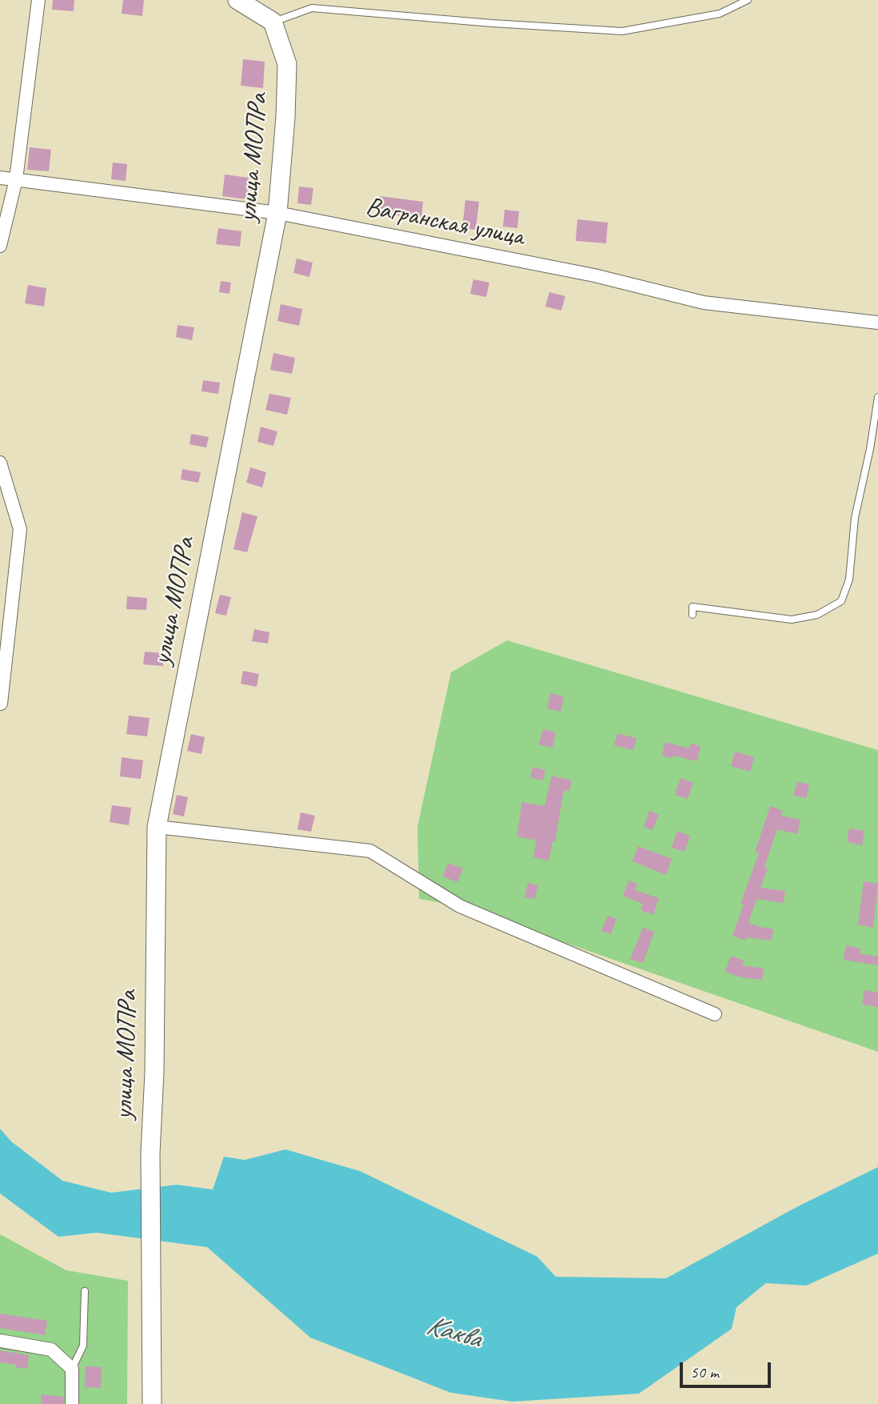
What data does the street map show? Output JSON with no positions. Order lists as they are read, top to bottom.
{
  "streets": {
    "main road": ["улица МОПРа"],
    "street": ["Вагранская улица"]
  },
  "crossings": [
    ["улица МОПРа", "Вагранская улица"]
  ],
  "water": ["Каква"],
  "scale_bar": "50 m"
}
